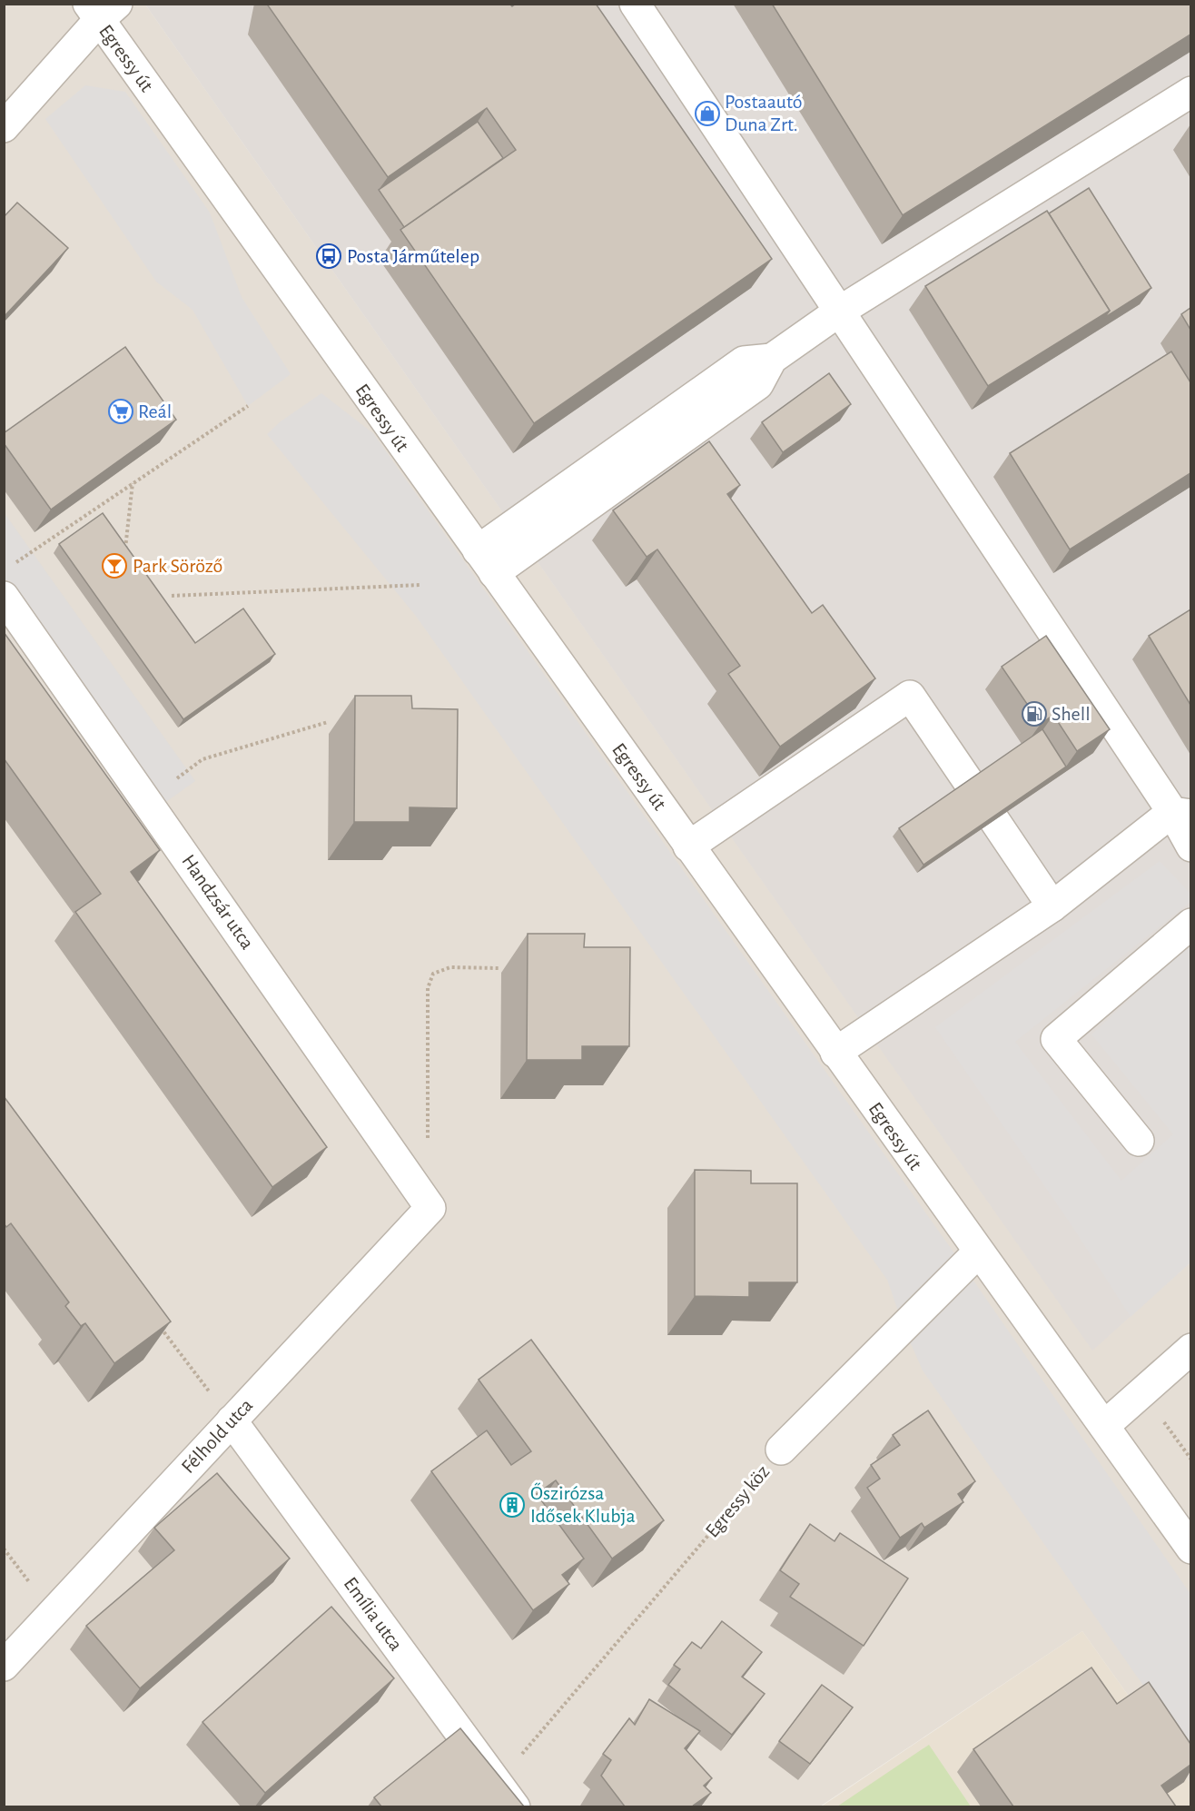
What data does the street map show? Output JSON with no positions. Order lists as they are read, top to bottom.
{
  "streets": {
    "street": [
      "Egressy út",
      "Handzsár utca",
      "Félhold utca",
      "Egressy köz",
      "Emília utca"
    ]
  },
  "crossings": [
    ["Egressy út", "Egressy köz"],
    ["Handzsár utca", "Félhold utca"],
    ["Félhold utca", "Emília utca"]
  ],
  "places": {
    "shop": ["Postaautó Duna Zrt."],
    "bus stop": ["Posta Járműtelep"],
    "supermarket": ["Reál"],
    "bar": ["Park Söröző"],
    "fuel station": ["Shell"],
    "building": ["Őszirózsa Idősek Klubja"]
  }
}
